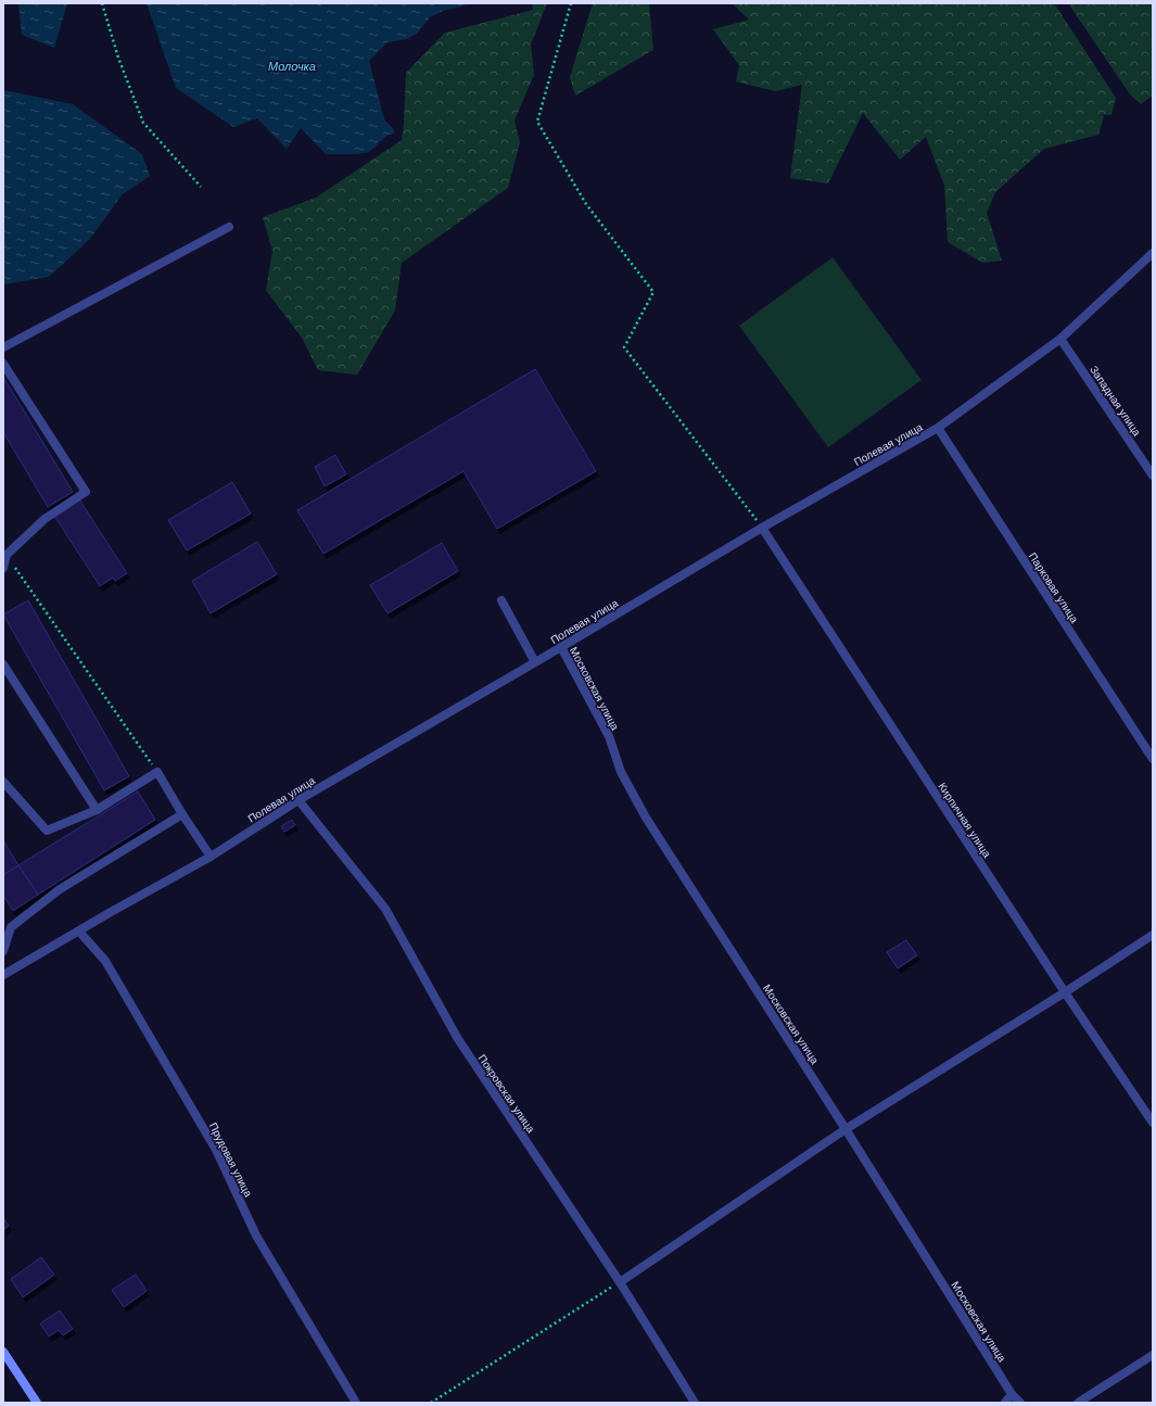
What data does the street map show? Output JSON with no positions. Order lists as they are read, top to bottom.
{
  "streets": {
    "street": [
      "Западная улица",
      "Полевая улица",
      "Парковая улица",
      "Московская улица",
      "Кирпичная улица",
      "Покровская улица",
      "Прудовая улица"
    ]
  },
  "crossings": [
    ["Западная улица", "Полевая улица"],
    ["Полевая улица", "Парковая улица"],
    ["Полевая улица", "Московская улица"],
    ["Полевая улица", "Кирпичная улица"],
    ["Полевая улица", "Покровская улица"],
    ["Полевая улица", "Прудовая улица"]
  ],
  "water": ["Молочка"]
}
